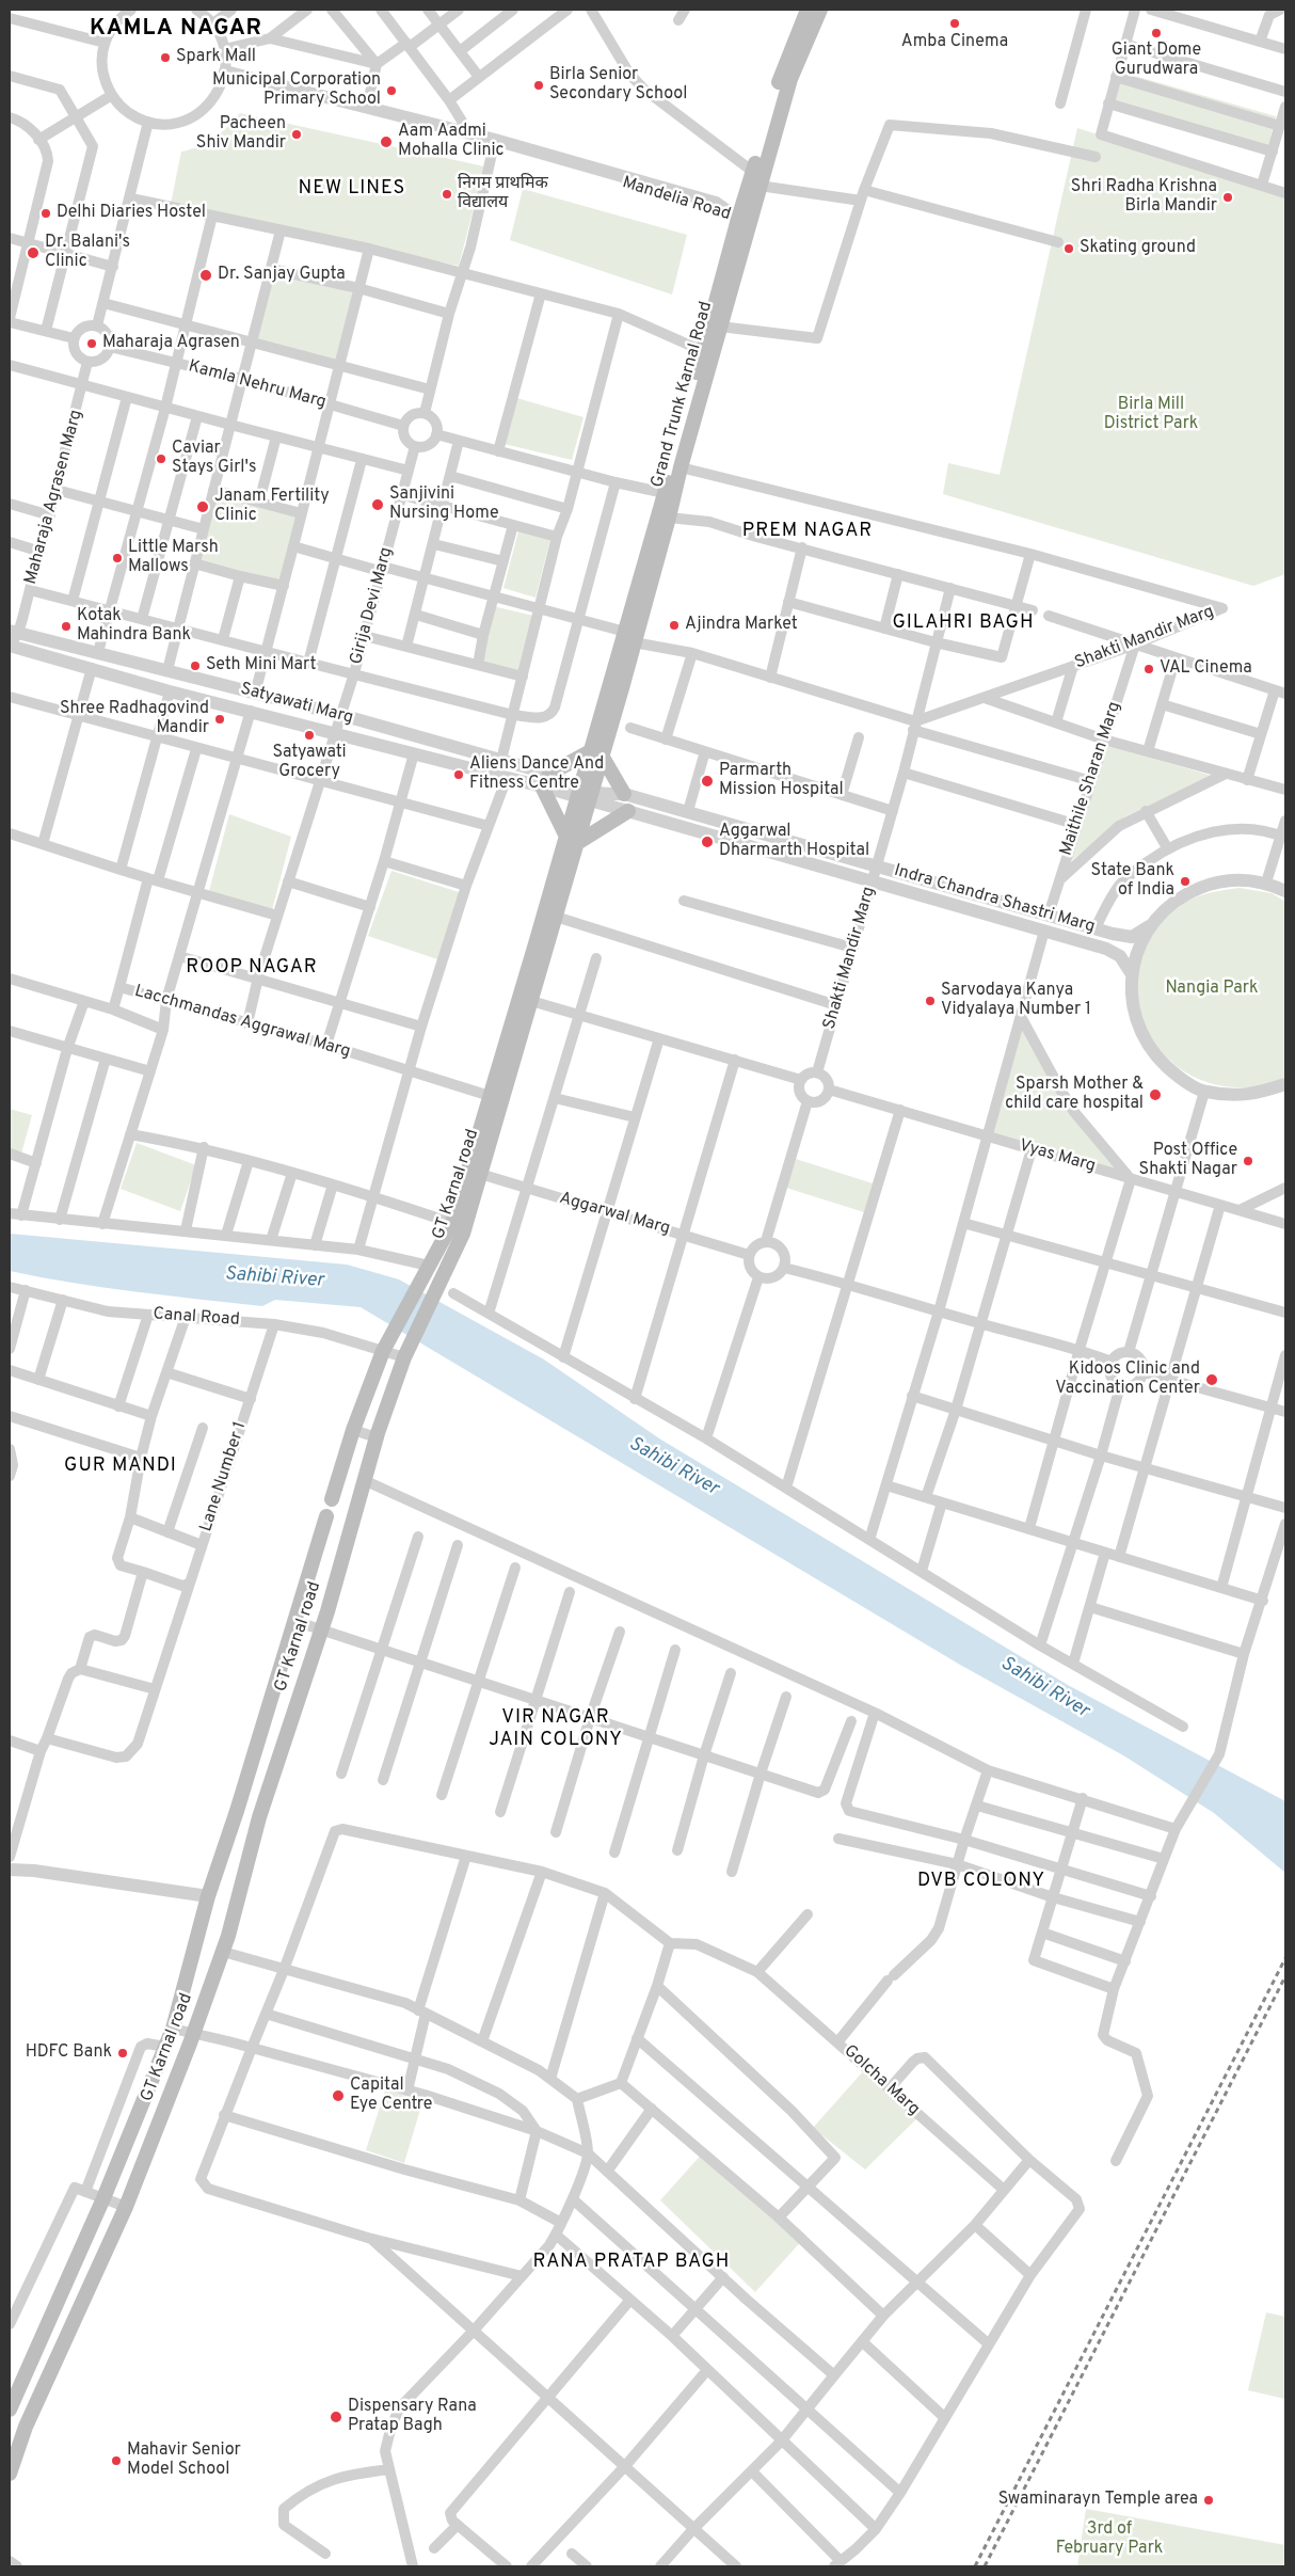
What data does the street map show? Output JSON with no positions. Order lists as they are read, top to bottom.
{
  "streets": {
    "main road": ["Grand Trunk Karnal Road", "GT Karnal road"],
    "street": [
      "Mandelia Road",
      "Kamla Nehru Marg",
      "Maharaja Agrasen Marg",
      "Girija Devi Marg",
      "Shakti Mandir Marg",
      "Satyawati Marg",
      "Maithile Sharan Marg",
      "Indra Chandra Shastri Marg",
      "Lacchmandas Aggrawal Marg",
      "Vyas Marg",
      "Aggarwal Marg",
      "Canal Road",
      "Lane Number 1",
      "Golcha Marg"
    ]
  },
  "crossings": [
    ["Mandelia Road", "Grand Trunk Karnal Road"],
    ["Kamla Nehru Marg", "Maharaja Agrasen Marg"],
    ["Kamla Nehru Marg", "Girija Devi Marg"],
    ["Grand Trunk Karnal Road", "Satyawati Marg"],
    ["Grand Trunk Karnal Road", "Indra Chandra Shastri Marg"],
    ["Grand Trunk Karnal Road", "GT Karnal road"],
    ["Maharaja Agrasen Marg", "Satyawati Marg"],
    ["Girija Devi Marg", "Satyawati Marg"],
    ["Girija Devi Marg", "Lacchmandas Aggrawal Marg"],
    ["Shakti Mandir Marg", "Maithile Sharan Marg"],
    ["Shakti Mandir Marg", "Indra Chandra Shastri Marg"],
    ["Shakti Mandir Marg", "Vyas Marg"],
    ["Satyawati Marg", "Indra Chandra Shastri Marg"],
    ["Satyawati Marg", "GT Karnal road"],
    ["Maithile Sharan Marg", "Indra Chandra Shastri Marg"],
    ["Indra Chandra Shastri Marg", "GT Karnal road"],
    ["Lacchmandas Aggrawal Marg", "GT Karnal road"],
    ["GT Karnal road", "Aggarwal Marg"],
    ["GT Karnal road", "Canal Road"],
    ["Canal Road", "Lane Number 1"]
  ],
  "districts": [
    "KAMLA NAGAR",
    "NEW LINES",
    "PREM NAGAR",
    "GILAHRI BAGH",
    "ROOP NAGAR",
    "GUR MANDI",
    "VIR NAGAR JAIN COLONY",
    "DVB COLONY",
    "RANA PRATAP BAGH"
  ],
  "water": ["Sahibi River"],
  "parks": ["Birla Mill District Park", "Nangia Park", "3rd of February Park"],
  "places": [
    "Amba Cinema",
    "Giant Dome Gurudwara",
    "Spark Mall",
    "Birla Senior Secondary School",
    "Municipal Corporation Primary School",
    "Pacheen Shiv Mandir",
    "Aam Aadmi Mohalla Clinic",
    "निगम प्राथमिक विद्यालय",
    "Shri Radha Krishna Birla Mandir",
    "Delhi Diaries Hostel",
    "Skating ground",
    "Dr. Balani's Clinic",
    "Dr. Sanjay Gupta",
    "Maharaja Agrasen",
    "Caviar Stays Girl's",
    "Sanjivini Nursing Home",
    "Janam Fertility Clinic",
    "Little Marsh Mallows",
    "Ajindra Market",
    "Kotak Mahindra Bank",
    "Seth Mini Mart",
    "VAL Cinema",
    "Shree Radhagovind Mandir",
    "Satyawati Grocery",
    "Aliens Dance And Fitness Centre",
    "Parmarth Mission Hospital",
    "Aggarwal Dharmarth Hospital",
    "State Bank of India",
    "Sarvodaya Kanya Vidyalaya Number 1",
    "Sparsh Mother & child care hospital",
    "Post Office Shakti Nagar",
    "Kidoos Clinic and Vaccination Center",
    "HDFC Bank",
    "Capital Eye Centre",
    "Dispensary Rana Pratap Bagh",
    "Mahavir Senior Model School",
    "Swaminarayn Temple area"
  ]
}
